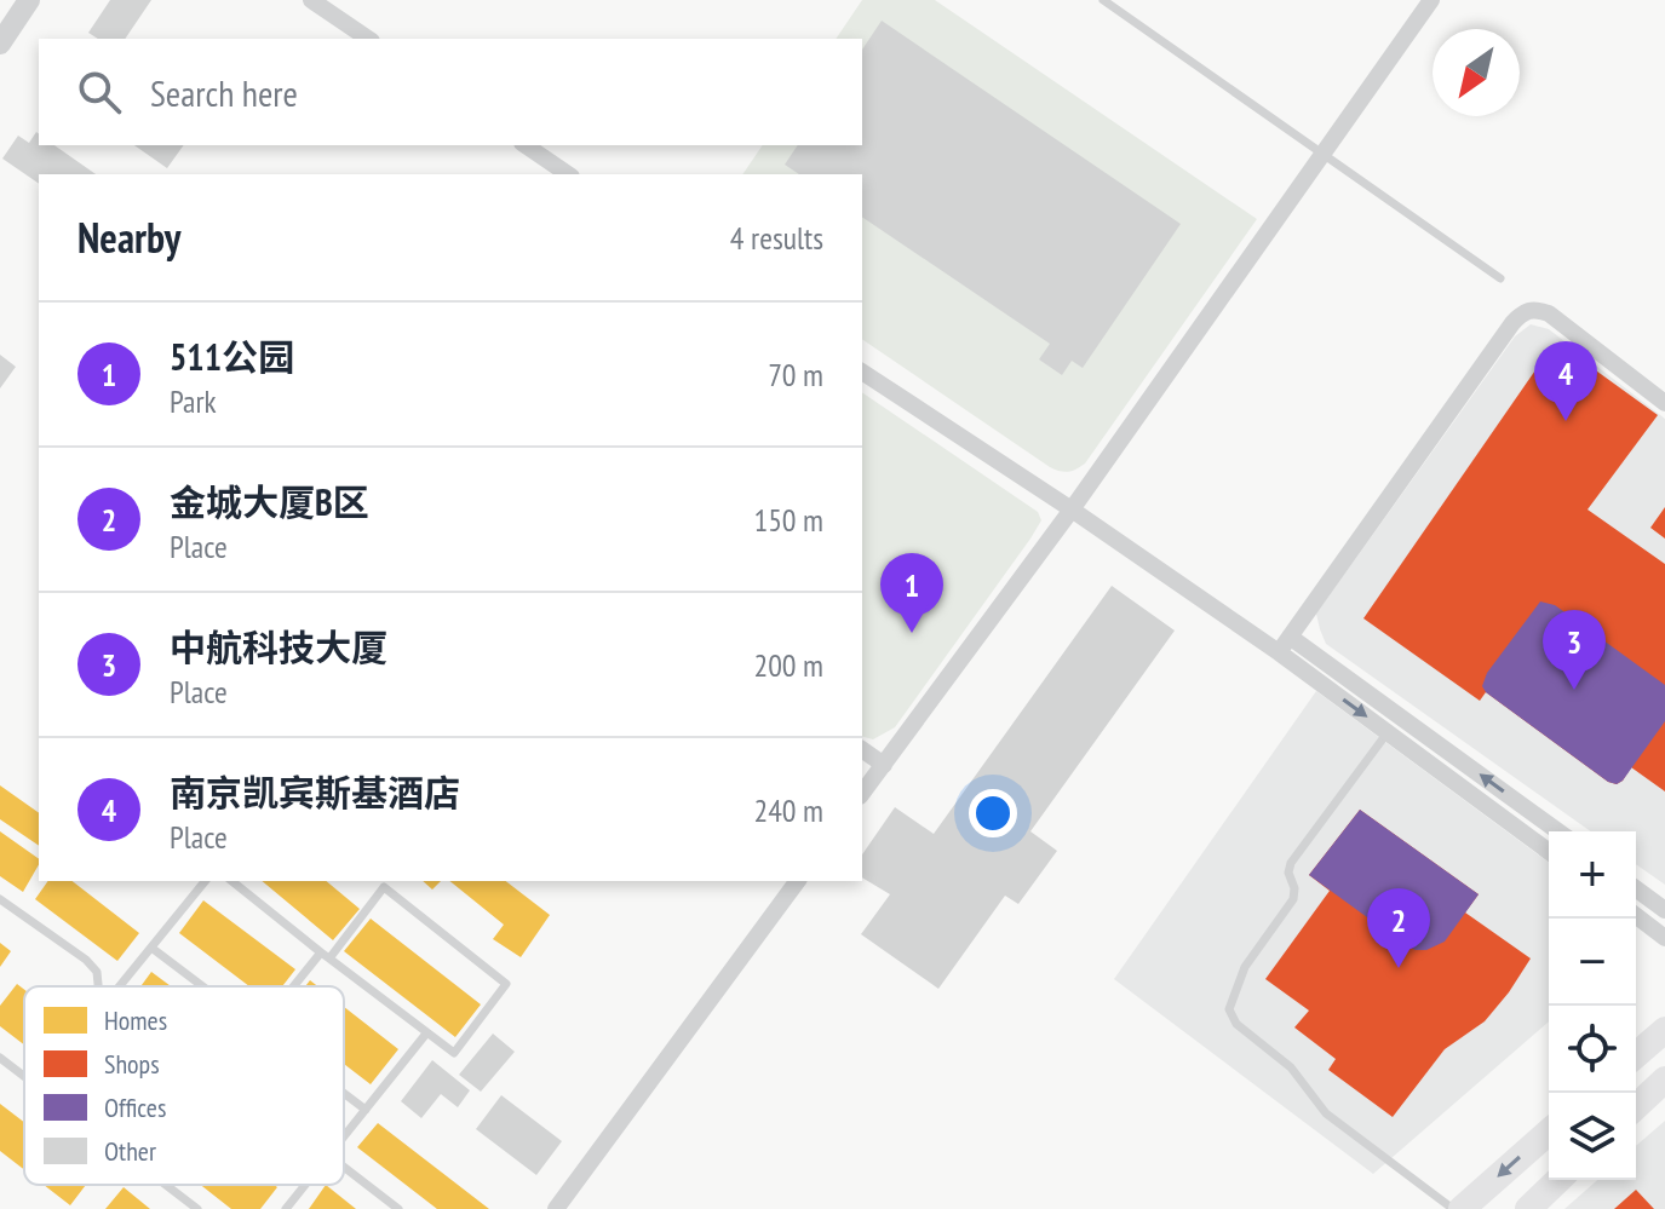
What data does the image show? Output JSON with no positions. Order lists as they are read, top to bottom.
{
  "legend": [
    "Homes",
    "Shops",
    "Offices",
    "Other"
  ],
  "north": "bottom left",
  "page": {
    "search": "Search here",
    "heading": ["Nearby", "4 results"],
    "list": [
      {
        "mark": "1",
        "name": "511公园",
        "note": "Park",
        "value": "70 m"
      },
      {
        "mark": "2",
        "name": "金城大厦B区",
        "note": "Place",
        "value": "150 m"
      },
      {
        "mark": "3",
        "name": "中航科技大厦",
        "note": "Place",
        "value": "200 m"
      },
      {
        "mark": "4",
        "name": "南京凯宾斯基酒店",
        "note": "Place",
        "value": "240 m"
      }
    ],
    "pins": [
      "4",
      "1",
      "3",
      "2"
    ],
    "map_buttons": ["+", "−"]
  }
}
